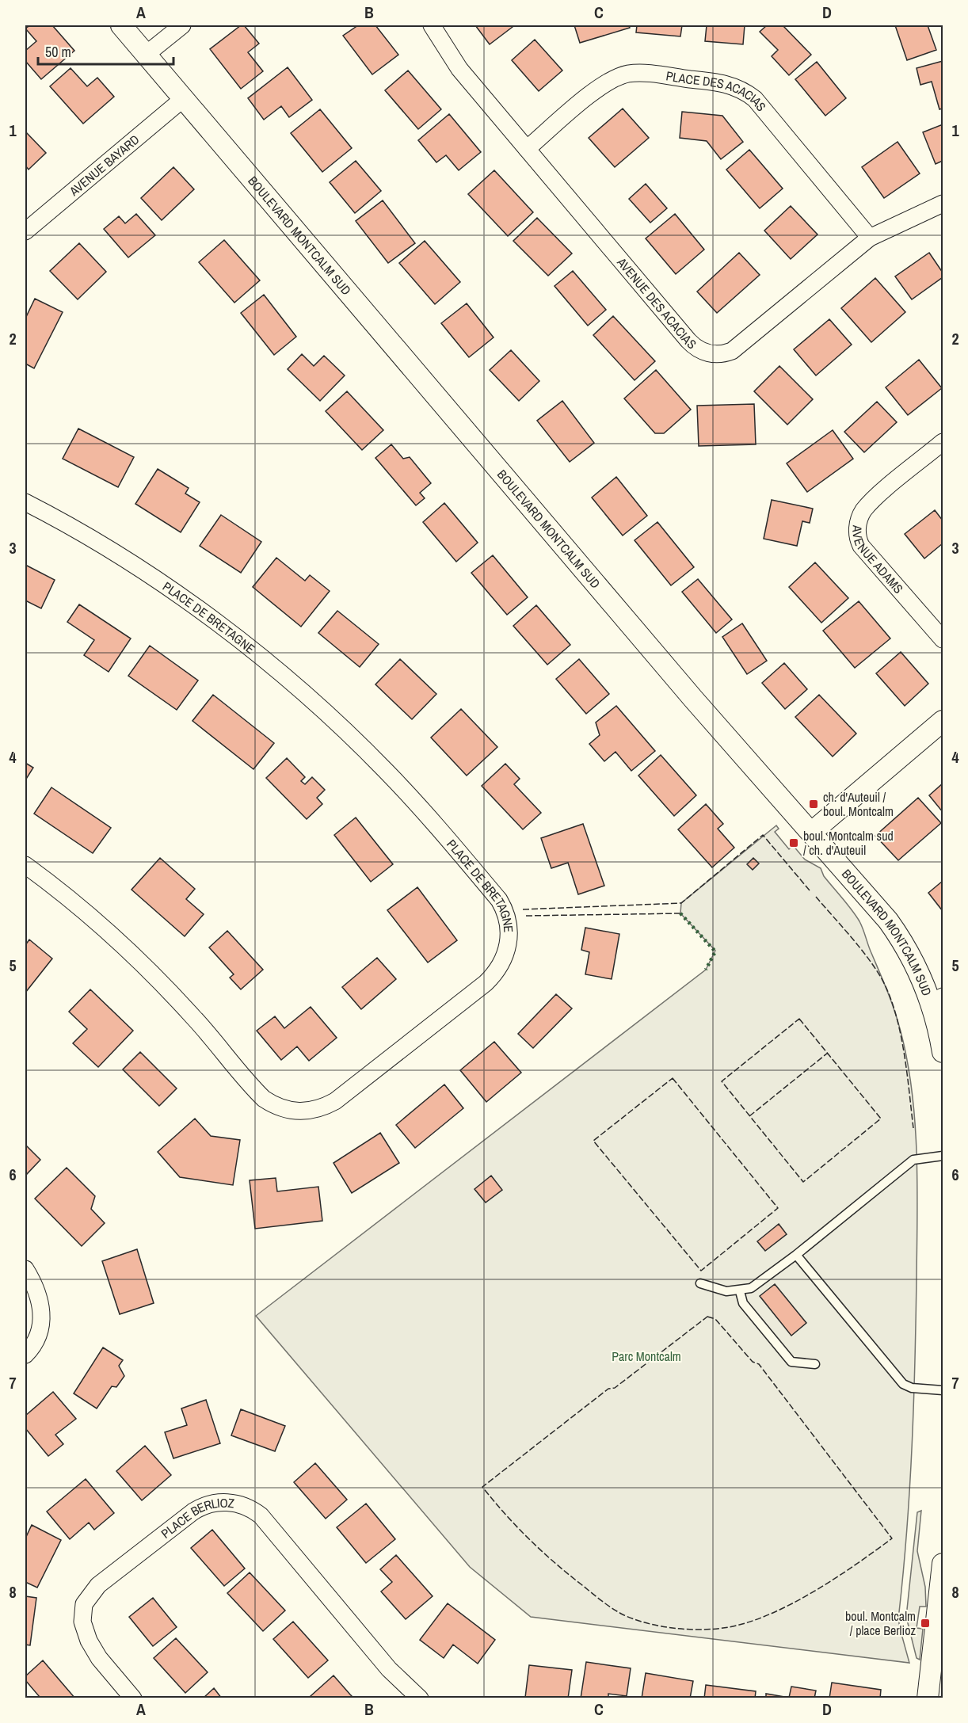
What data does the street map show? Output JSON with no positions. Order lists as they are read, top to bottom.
{
  "streets": {
    "street": [
      "PLACE DES ACACIAS",
      "AVENUE BAYARD",
      "BOULEVARD MONTCALM SUD",
      "AVENUE DES ACACIAS",
      "AVENUE ADAMS",
      "PLACE DE BRETAGNE",
      "PLACE BERLIOZ"
    ]
  },
  "crossings": [
    ["PLACE DES ACACIAS", "AVENUE DES ACACIAS"],
    ["AVENUE BAYARD", "BOULEVARD MONTCALM SUD"]
  ],
  "parks": ["Parc Montcalm"],
  "places": {
    "transit": ["ch. d'Auteuil / boul. Montcalm", "boul. Montcalm sud / ch. d'Auteuil", "boul. Montcalm / place Berlioz"]
  },
  "scale_bar": "50 m",
  "grid": {
    "columns": [
      "A",
      "B",
      "C",
      "D"
    ],
    "rows": [
      "1",
      "2",
      "3",
      "4",
      "5",
      "6",
      "7",
      "8"
    ]
  }
}
